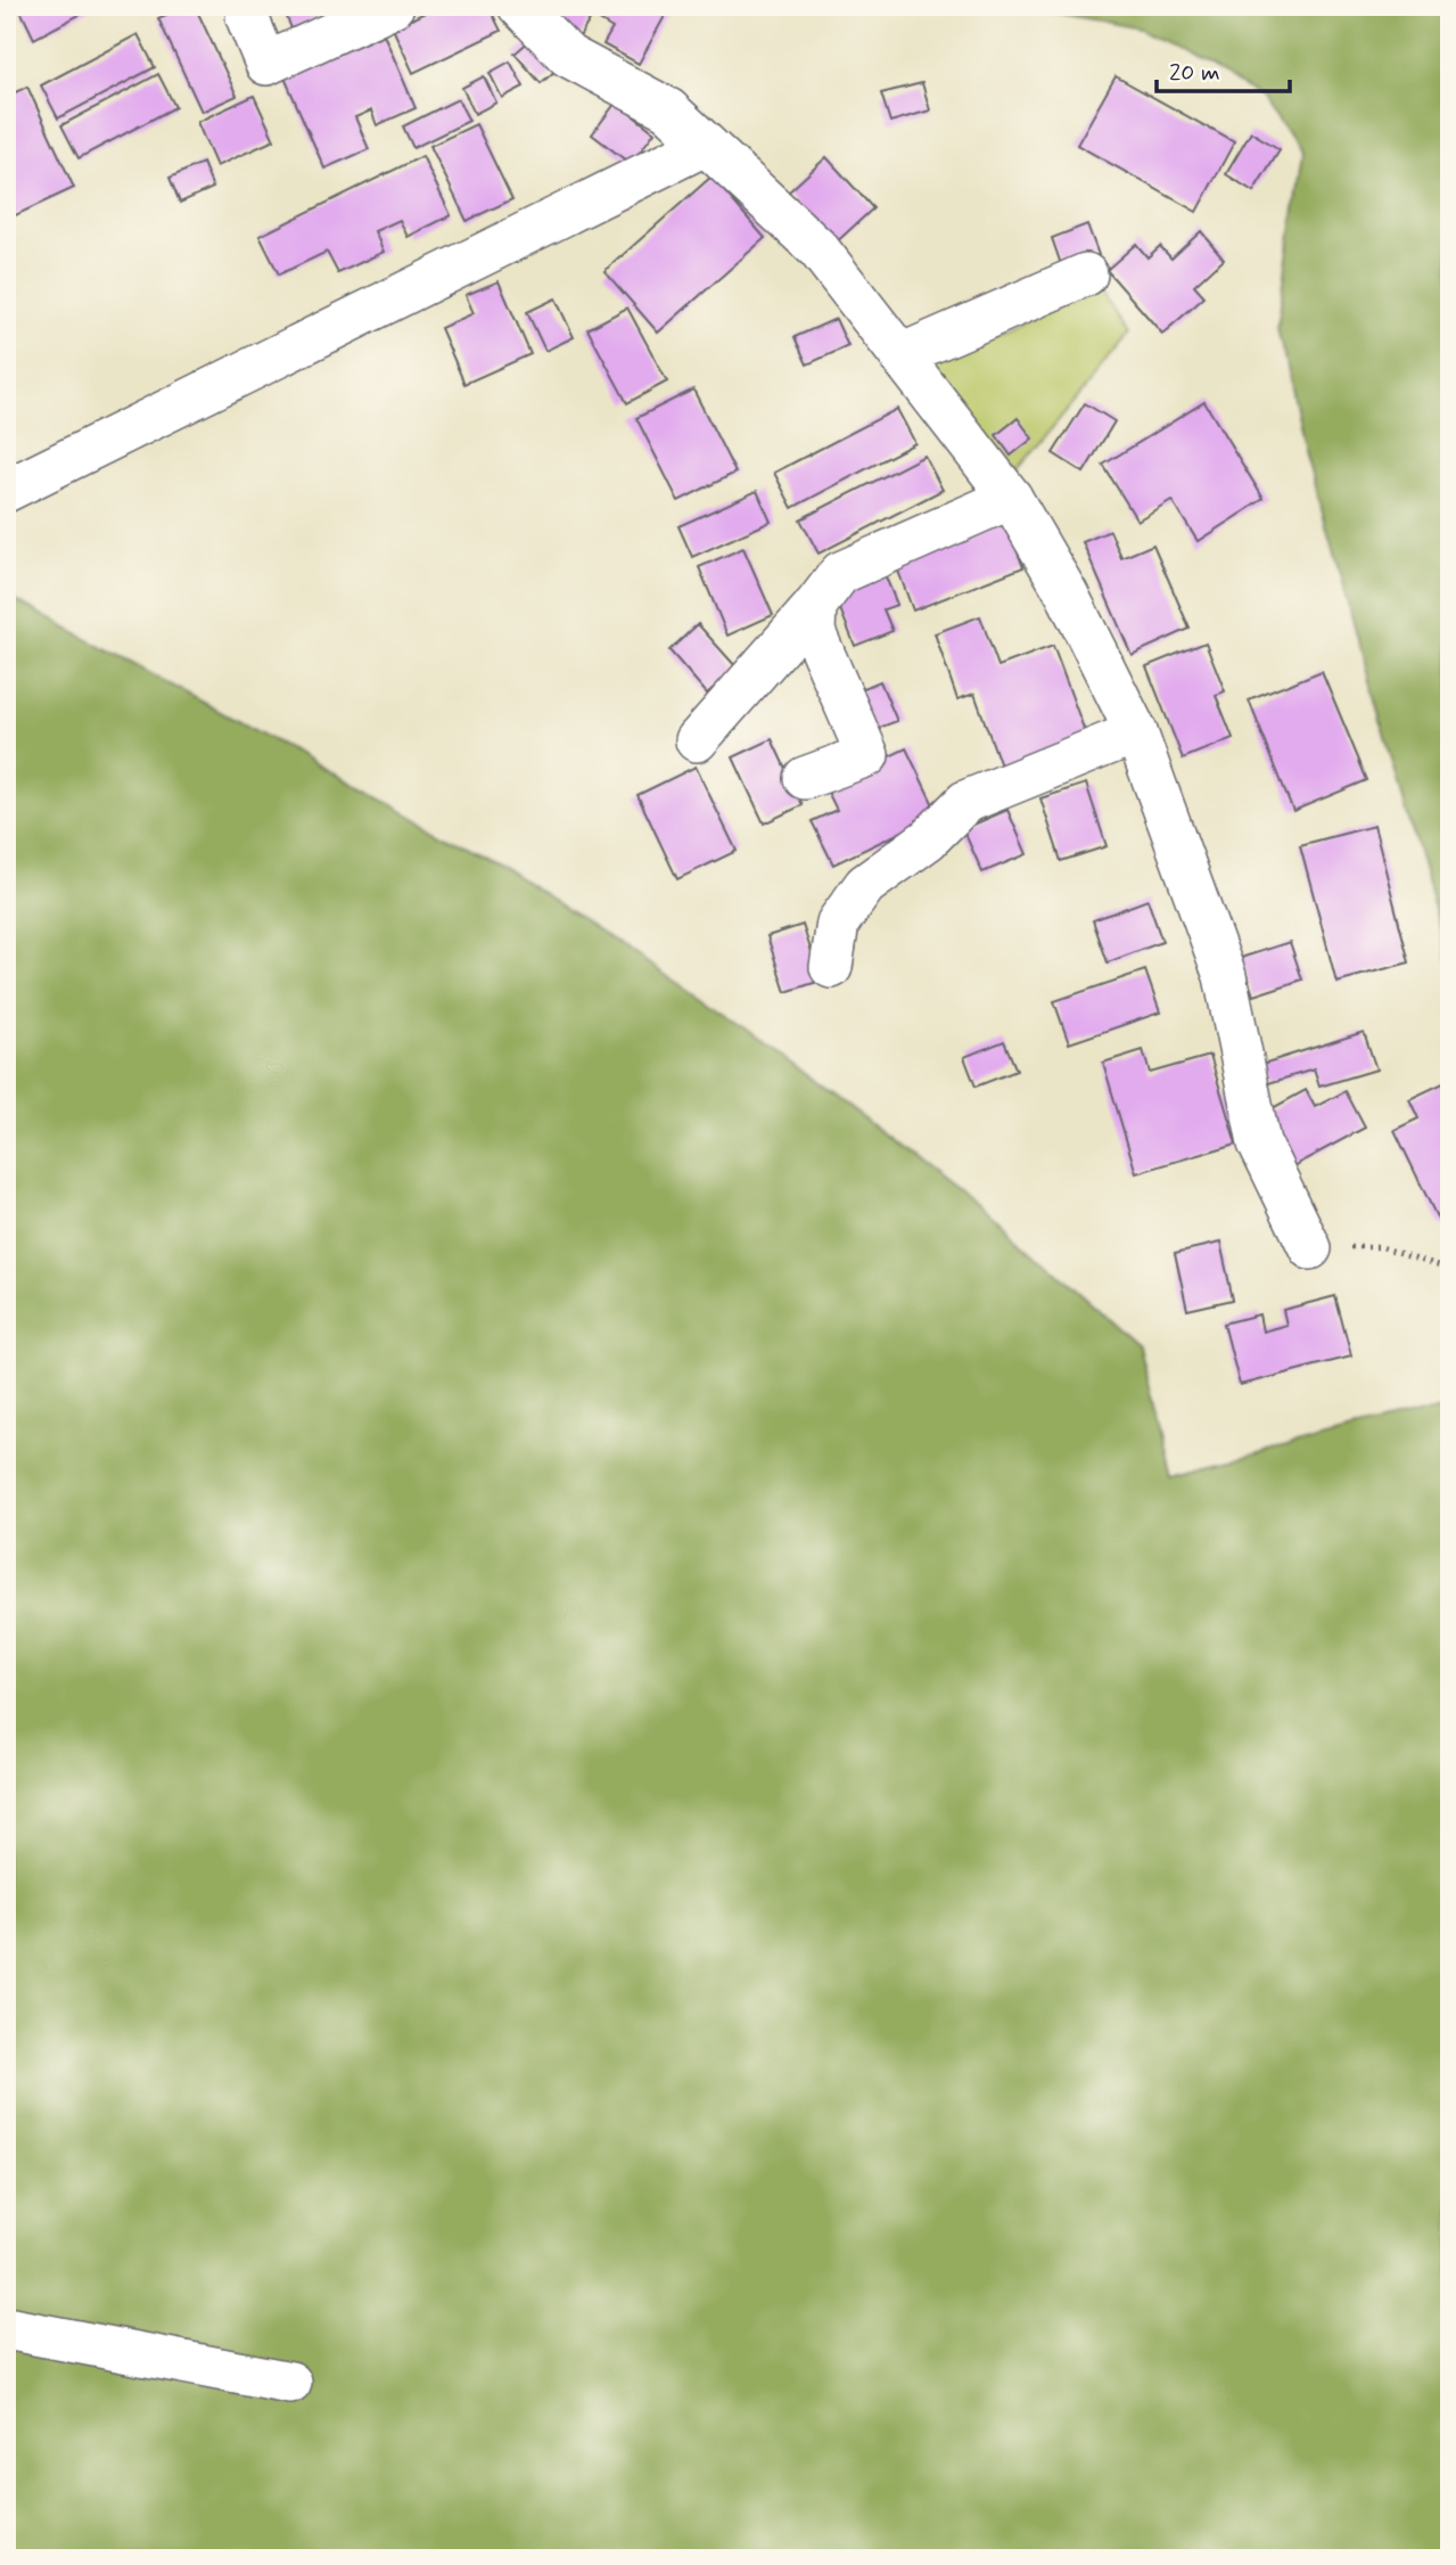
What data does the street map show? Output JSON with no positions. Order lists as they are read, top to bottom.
{
  "scale_bar": "20 m"
}
